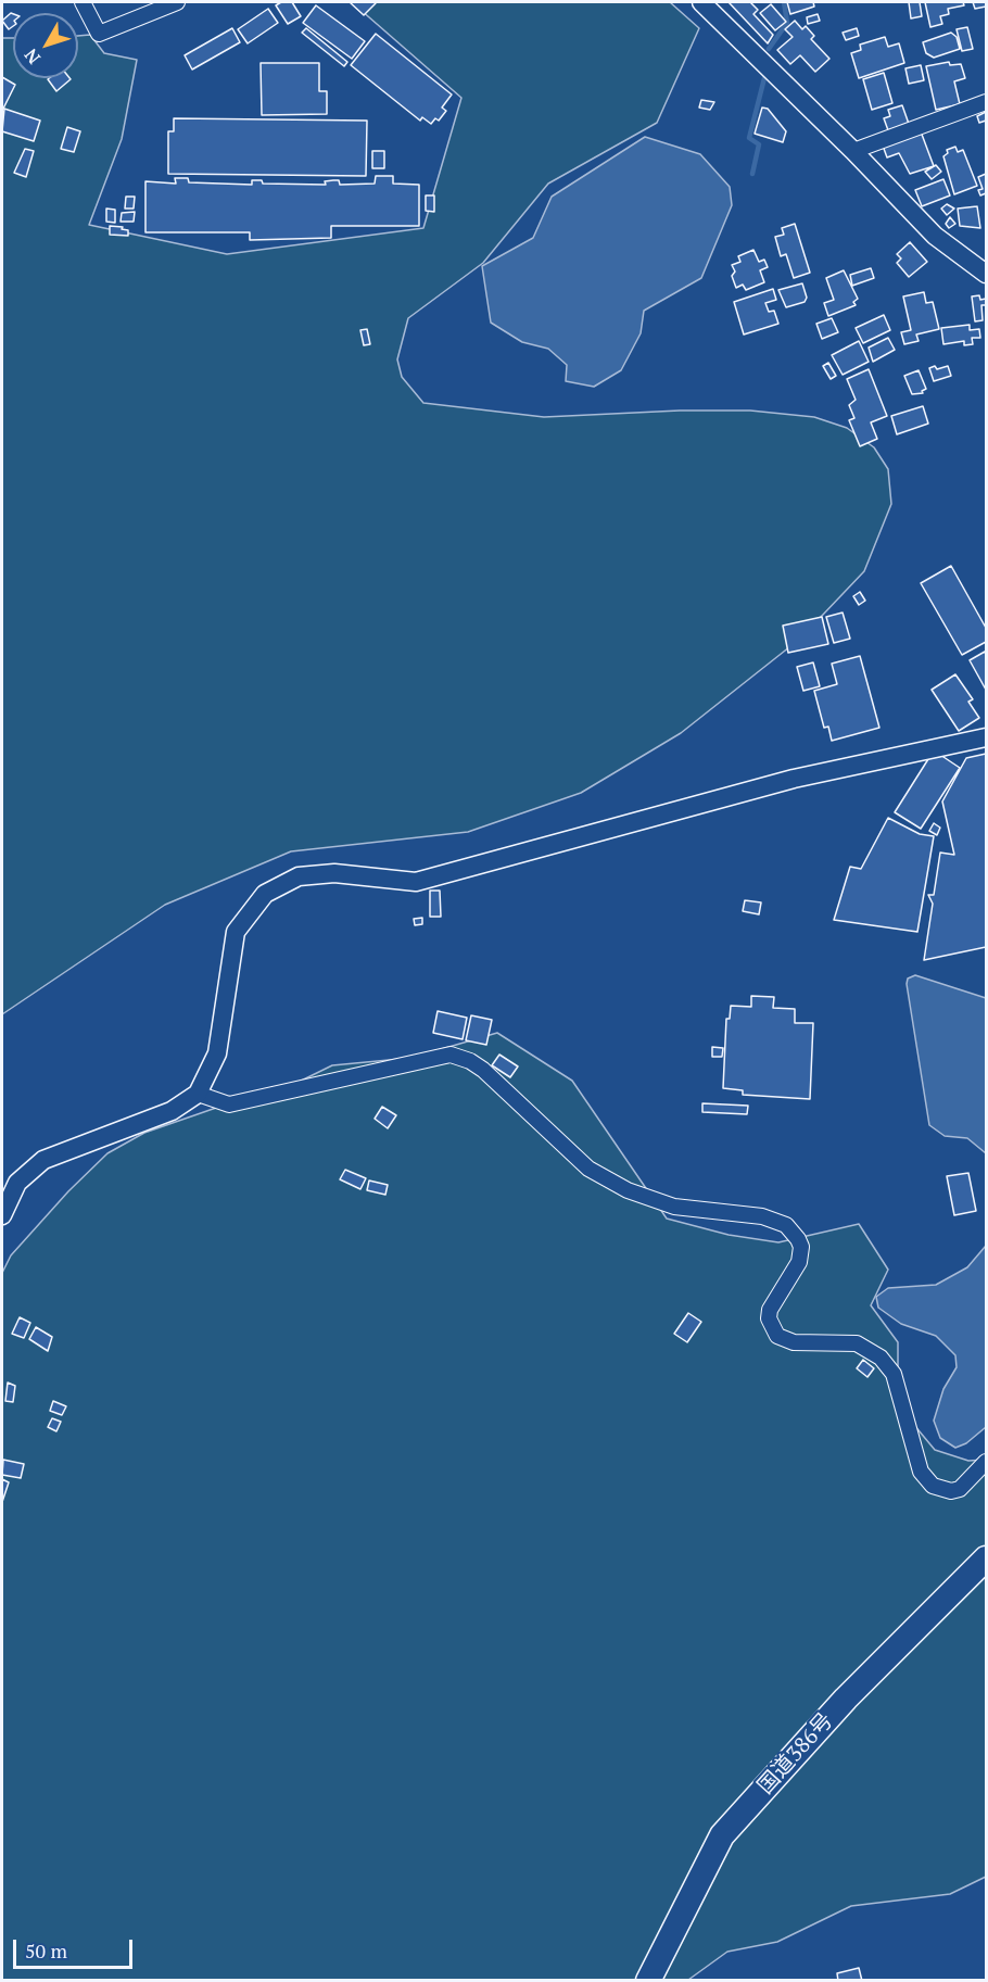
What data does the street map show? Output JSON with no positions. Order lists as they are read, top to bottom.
{
  "streets": {
    "highway": ["国道386号"]
  },
  "scale_bar": "50 m",
  "north": "bottom left"
}
